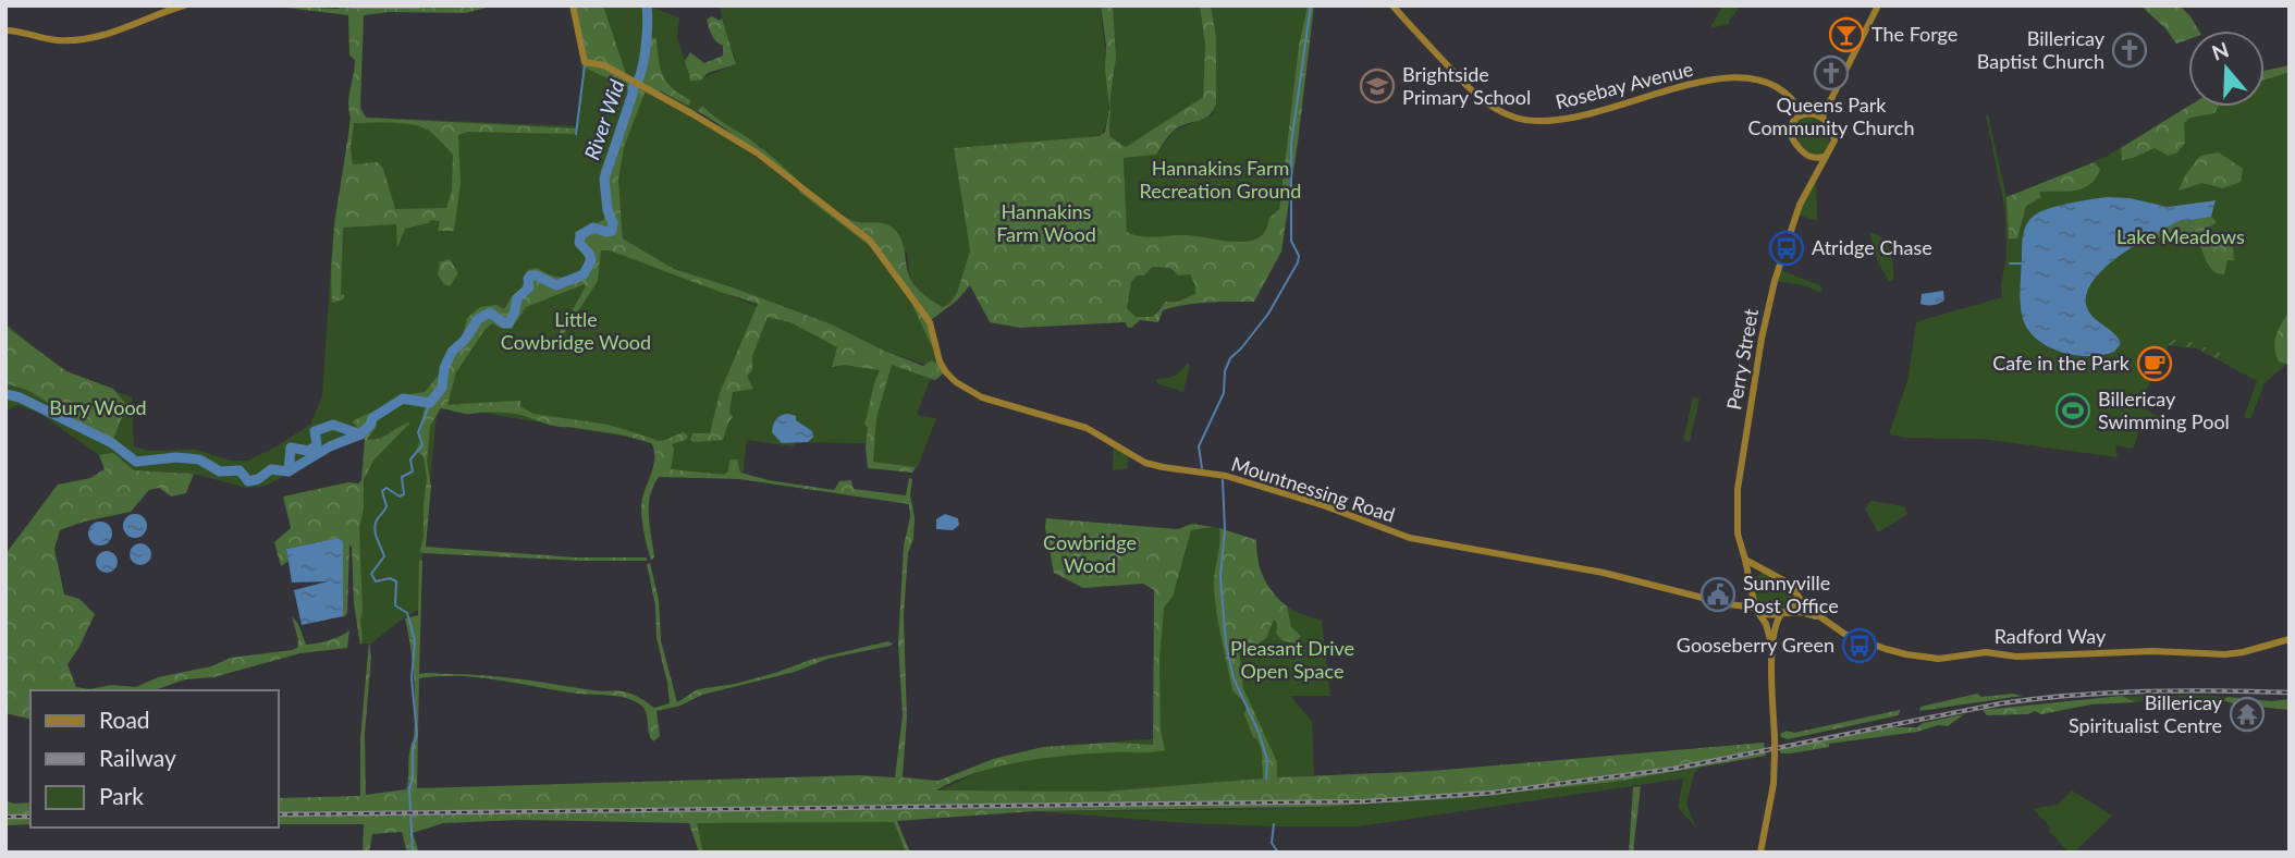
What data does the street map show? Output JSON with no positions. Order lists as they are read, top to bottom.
{
  "streets": {
    "street": [
      "Rosebay Avenue",
      "Perry Street",
      "Mountnessing Road",
      "Radford Way"
    ]
  },
  "crossings": [
    ["Rosebay Avenue", "Perry Street"],
    ["Perry Street", "Mountnessing Road"],
    ["Perry Street", "Radford Way"],
    ["Mountnessing Road", "Radford Way"]
  ],
  "water": ["River Wid"],
  "parks": [
    "Hannakins Farm Recreation Ground",
    "Hannakins Farm Wood",
    "Lake Meadows",
    "Little Cowbridge Wood",
    "Bury Wood",
    "Cowbridge Wood",
    "Pleasant Drive Open Space"
  ],
  "places": {
    "bar": ["The Forge"],
    "church": ["Billericay Baptist Church", "Queens Park Community Church"],
    "school or university": ["Brightside Primary School"],
    "bus stop": ["Atridge Chase", "Gooseberry Green"],
    "cafe": ["Cafe in the Park"],
    "sports": ["Billericay Swimming Pool"],
    "public building": ["Sunnyville Post Office"],
    "temple": ["Billericay Spiritualist Centre"]
  },
  "legend": ["Road", "Railway", "Park"],
  "north": "top"
}
